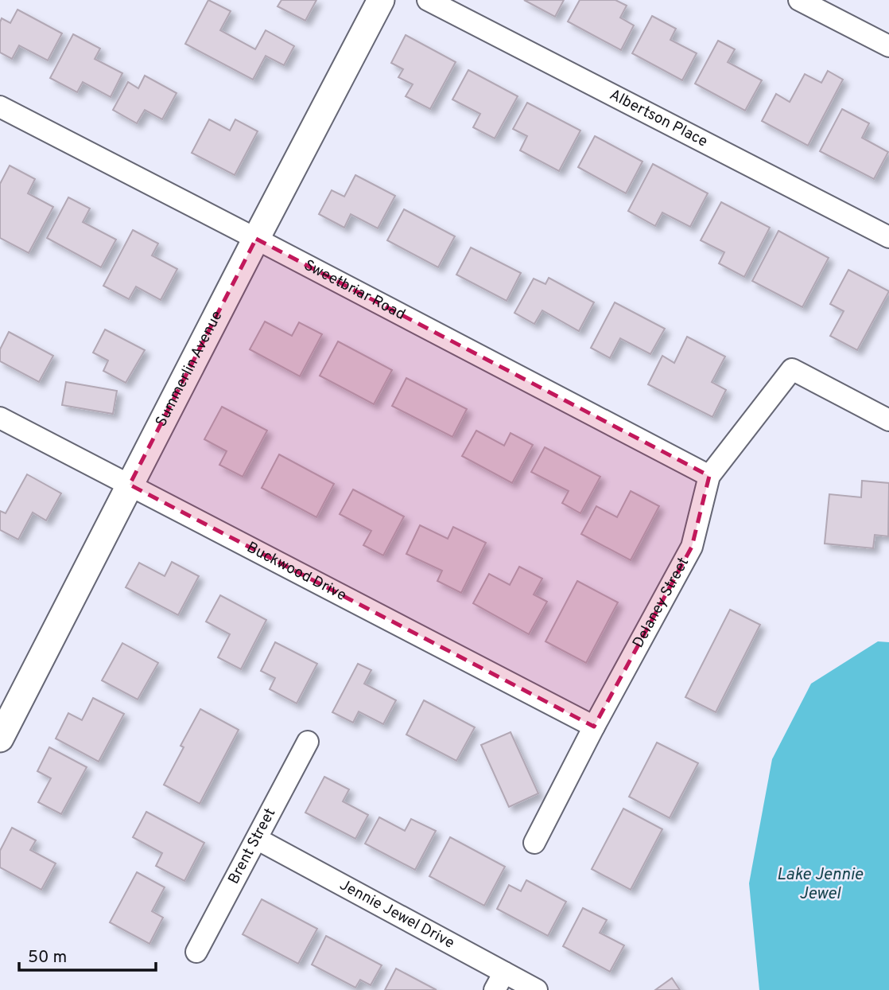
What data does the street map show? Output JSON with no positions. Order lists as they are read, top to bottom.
{
  "streets": {
    "street": [
      "Albertson Place",
      "Sweetbriar Road",
      "Summerlin Avenue",
      "Buckwood Drive",
      "Delaney Street",
      "Brent Street",
      "Jennie Jewel Drive"
    ]
  },
  "crossings": [
    ["Sweetbriar Road", "Summerlin Avenue"],
    ["Sweetbriar Road", "Delaney Street"],
    ["Summerlin Avenue", "Buckwood Drive"],
    ["Buckwood Drive", "Delaney Street"],
    ["Brent Street", "Jennie Jewel Drive"]
  ],
  "water": ["Lake Jennie Jewel"],
  "scale_bar": "50 m"
}
